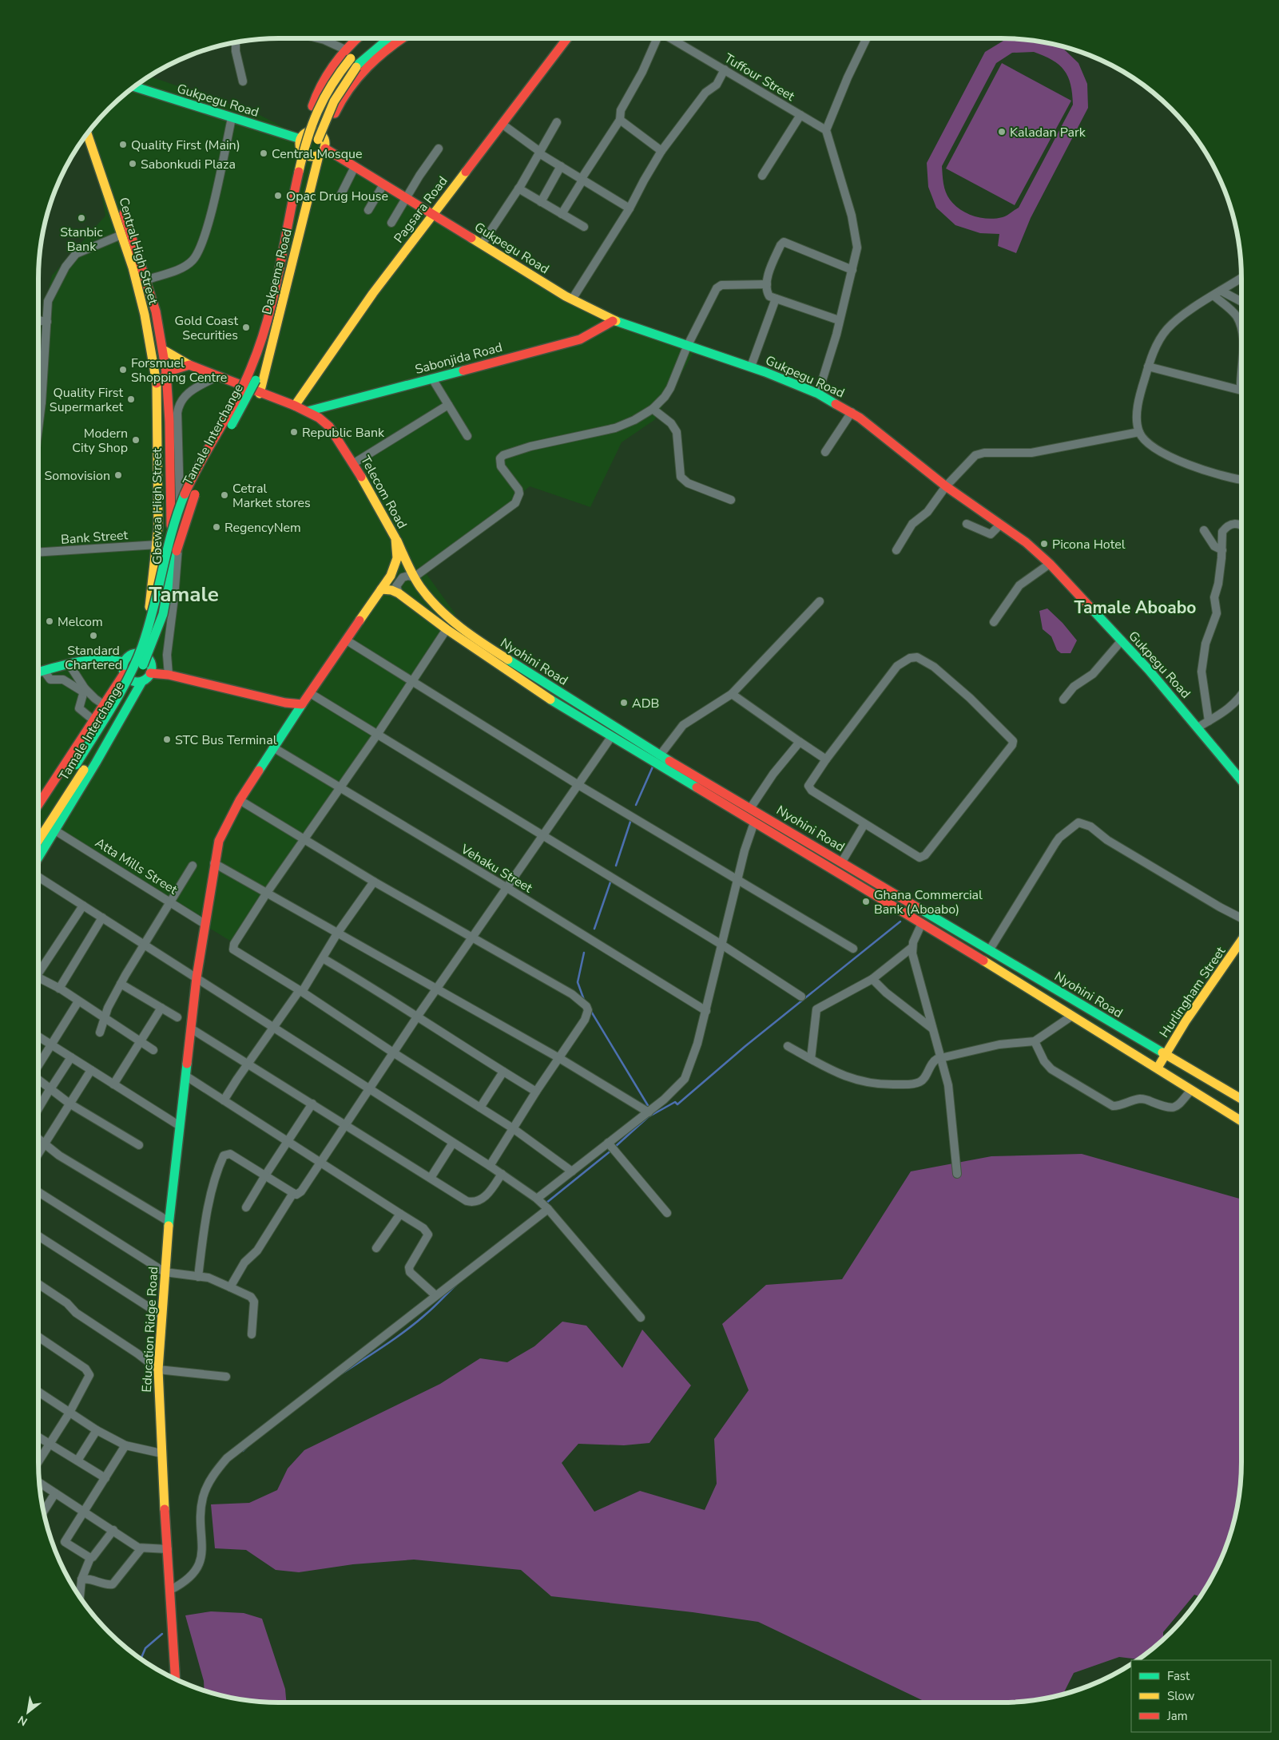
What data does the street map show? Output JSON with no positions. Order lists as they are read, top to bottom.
{
  "streets": {
    "main road": [
      "Gukpegu Road",
      "Pagsara Road",
      "Central High Street",
      "Dakpema Road",
      "Sabonjida Road",
      "Tamale Interchange",
      "Telecom Road",
      "Gbewaa High Street",
      "Nyohini Road",
      "Hurlingham Street",
      "Education Ridge Road"
    ],
    "street": [
      "Tuffour Street",
      "Bank Street",
      "Atta Mills Street",
      "Vehaku Street"
    ]
  },
  "crossings": [
    ["Gukpegu Road", "Pagsara Road"],
    ["Gukpegu Road", "Dakpema Road"],
    ["Gukpegu Road", "Sabonjida Road"],
    ["Pagsara Road", "Telecom Road"],
    ["Central High Street", "Telecom Road"],
    ["Central High Street", "Gbewaa High Street"],
    ["Dakpema Road", "Telecom Road"],
    ["Sabonjida Road", "Telecom Road"],
    ["Telecom Road", "Nyohini Road"],
    ["Telecom Road", "Vehaku Street"],
    ["Telecom Road", "Education Ridge Road"],
    ["Gbewaa High Street", "Bank Street"],
    ["Nyohini Road", "Hurlingham Street"],
    ["Atta Mills Street", "Education Ridge Road"]
  ],
  "districts": ["Tamale", "Tamale Aboabo"],
  "places": [
    "Kaladan Park",
    "Quality First (Main)",
    "Central Mosque",
    "Sabonkudi Plaza",
    "Opac Drug House",
    "Stanbic Bank",
    "Gold Coast Securities",
    "Forsmuel Shopping Centre",
    "Quality First Supermarket",
    "Republic Bank",
    "Modern City Shop",
    "Somovision",
    "Cetral Market stores",
    "RegencyNem",
    "Picona Hotel",
    "Melcom",
    "Standard Chartered",
    "ADB",
    "STC Bus Terminal",
    "Ghana Commercial Bank (Aboabo)"
  ],
  "legend": ["Fast", "Slow", "Jam"],
  "north": "bottom left"
}
